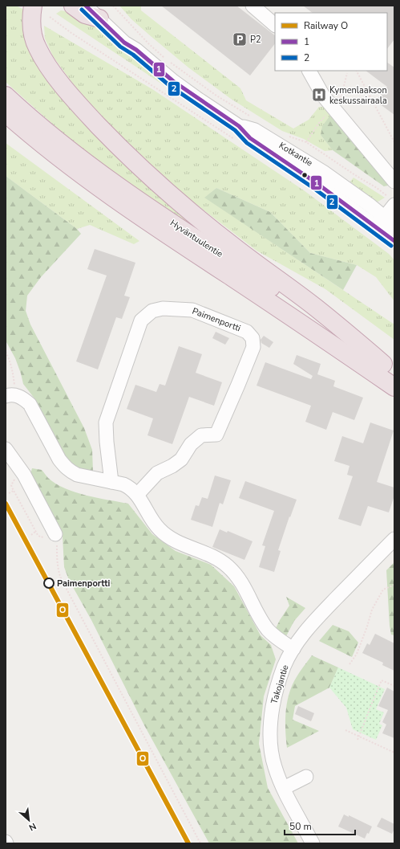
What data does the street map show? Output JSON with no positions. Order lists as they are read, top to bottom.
{
  "streets": {
    "highway": ["Hyväntuulentie"],
    "street": ["Kotkantie", "Paimenportti", "Takojantie"]
  },
  "places": {
    "parking": ["P2"],
    "hospital": ["Kymenlaakson keskussairaala"],
    "other": ["Paimenportti"]
  },
  "lines": ["transit line 1", "transit line 2", "rail line O"],
  "legend": ["Railway O", "1", "2"],
  "scale_bar": "50 m",
  "north": "bottom right"
}
